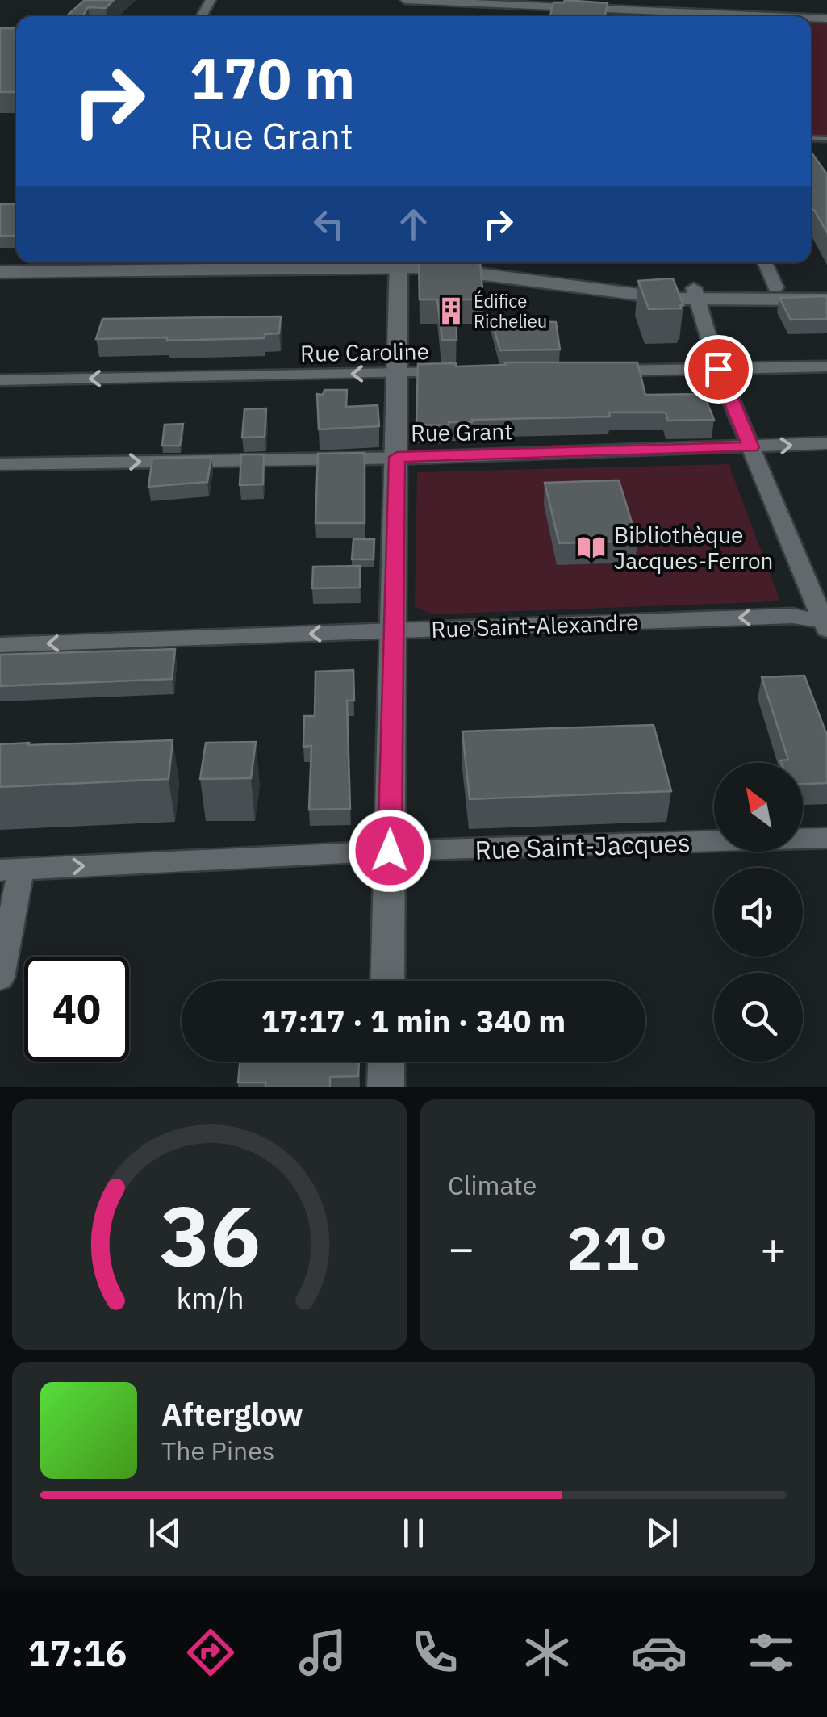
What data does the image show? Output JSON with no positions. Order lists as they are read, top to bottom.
{
  "streets": {
    "street": [
      "Rue Caroline",
      "Rue Grant",
      "Rue Saint-Alexandre",
      "Rue Saint-Jacques"
    ]
  },
  "one_way": [
    "Rue Caroline",
    "Rue Grant",
    "Rue Saint-Alexandre",
    "Rue Saint-Jacques"
  ],
  "places": {
    "building": ["Édifice Richelieu"],
    "library": ["Bibliothèque Jacques-Ferron"]
  },
  "north": "top left",
  "page": {
    "turn": ["170 m", "Rue Grant"],
    "limit": "40",
    "trip": "17:17 · 1 min · 340 m",
    "tile": "Climate",
    "heat": ["−", "21°", "+"],
    "song": ["Afterglow", "The Pines"],
    "tabs": "17:16",
    "gauge": ["36", "km/h"]
  }
}
